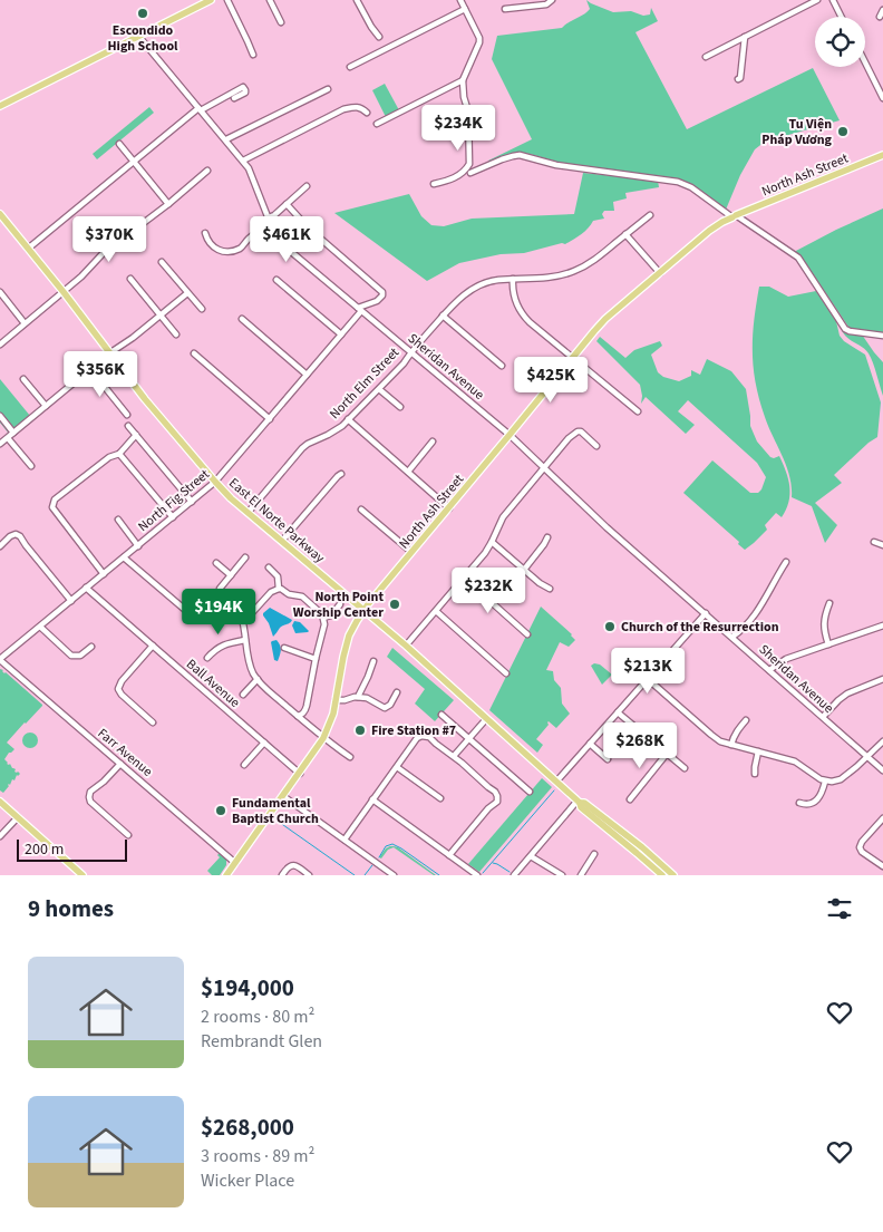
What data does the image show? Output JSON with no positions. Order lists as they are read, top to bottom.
{
  "streets": {
    "main road": ["North Ash Street", "East El Norte Parkway"],
    "street": [
      "Sheridan Avenue",
      "North Elm Street",
      "North Fig Street",
      "Ball Avenue",
      "Farr Avenue"
    ]
  },
  "crossings": [
    ["North Ash Street", "Sheridan Avenue"],
    ["North Ash Street", "East El Norte Parkway"],
    ["North Ash Street", "Ball Avenue"],
    ["North Ash Street", "Farr Avenue"],
    ["Sheridan Avenue", "North Elm Street"],
    ["Sheridan Avenue", "North Fig Street"],
    ["North Elm Street", "East El Norte Parkway"],
    ["North Fig Street", "East El Norte Parkway"],
    ["North Fig Street", "Ball Avenue"],
    ["North Fig Street", "Farr Avenue"]
  ],
  "places": [
    "Escondido High School",
    "Tu Viện Pháp Vương",
    "North Point Worship Center",
    "Church of the Resurrection",
    "Fire Station #7",
    "Fundamental Baptist Church"
  ],
  "scale_bar": "200 m",
  "page": {
    "price": [
      "$234K",
      "$370K",
      "$461K",
      "$356K",
      "$425K",
      "$232K",
      "$194K",
      "$213K",
      "$268K"
    ],
    "scale": "200 m",
    "heading": "9 homes",
    "list": [
      {
        "name": "$194,000",
        "note": "2 rooms · 80 m² · Rembrandt Glen"
      },
      {
        "name": "$268,000",
        "note": "3 rooms · 89 m² · Wicker Place"
      }
    ]
  }
}
